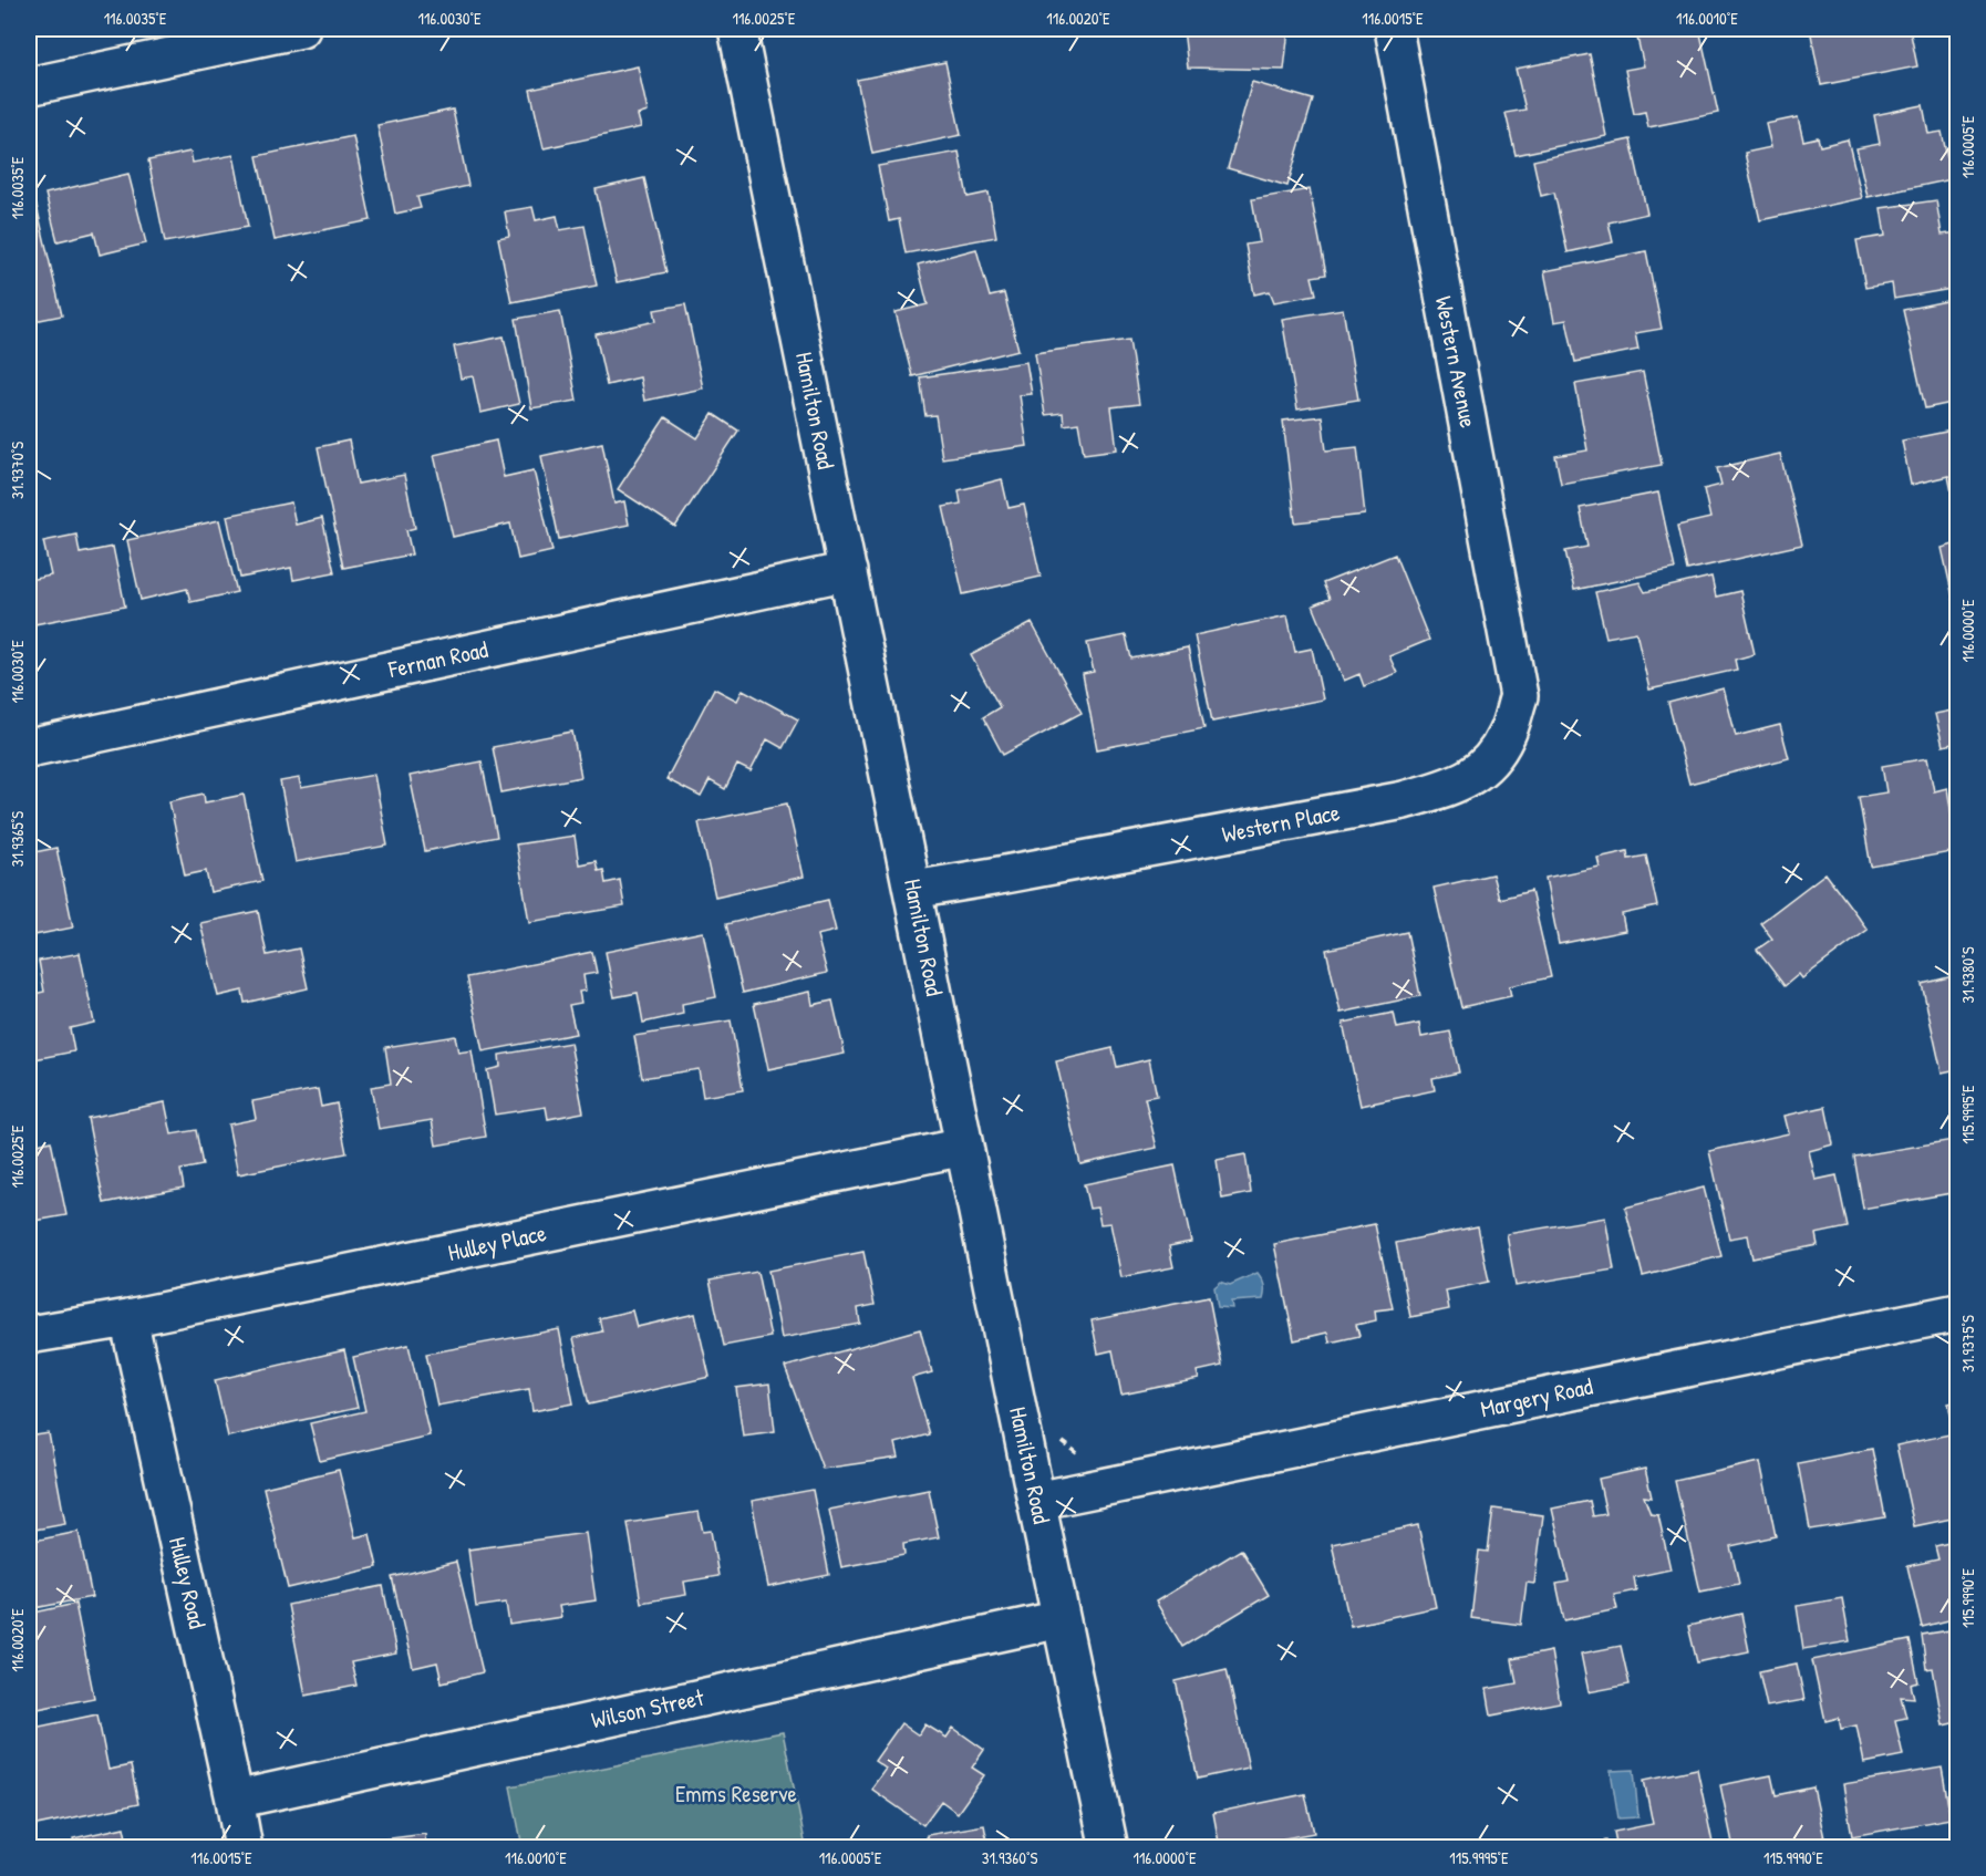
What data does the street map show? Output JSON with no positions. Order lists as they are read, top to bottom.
{
  "streets": {
    "street": [
      "Western Avenue",
      "Hamilton Road",
      "Fernan Road",
      "Western Place",
      "Hulley Place",
      "Margery Road",
      "Hulley Road",
      "Wilson Street"
    ]
  },
  "crossings": [
    ["Western Avenue", "Western Place"],
    ["Hamilton Road", "Fernan Road"],
    ["Hamilton Road", "Western Place"],
    ["Hamilton Road", "Hulley Place"],
    ["Hamilton Road", "Margery Road"],
    ["Hamilton Road", "Wilson Street"],
    ["Hulley Place", "Hulley Road"],
    ["Hulley Road", "Wilson Street"]
  ],
  "parks": ["Emms Reserve"],
  "coordinates": [
    "116.0035°E",
    "116.0030°E",
    "116.0025°E",
    "116.0020°E",
    "116.0015°E",
    "116.0010°E",
    "116.0005°E",
    "31.9370°S",
    "116.0000°E",
    "31.9365°S",
    "31.9380°S",
    "115.9995°E",
    "31.9375°S",
    "115.9990°E",
    "31.9360°S"
  ]
}
